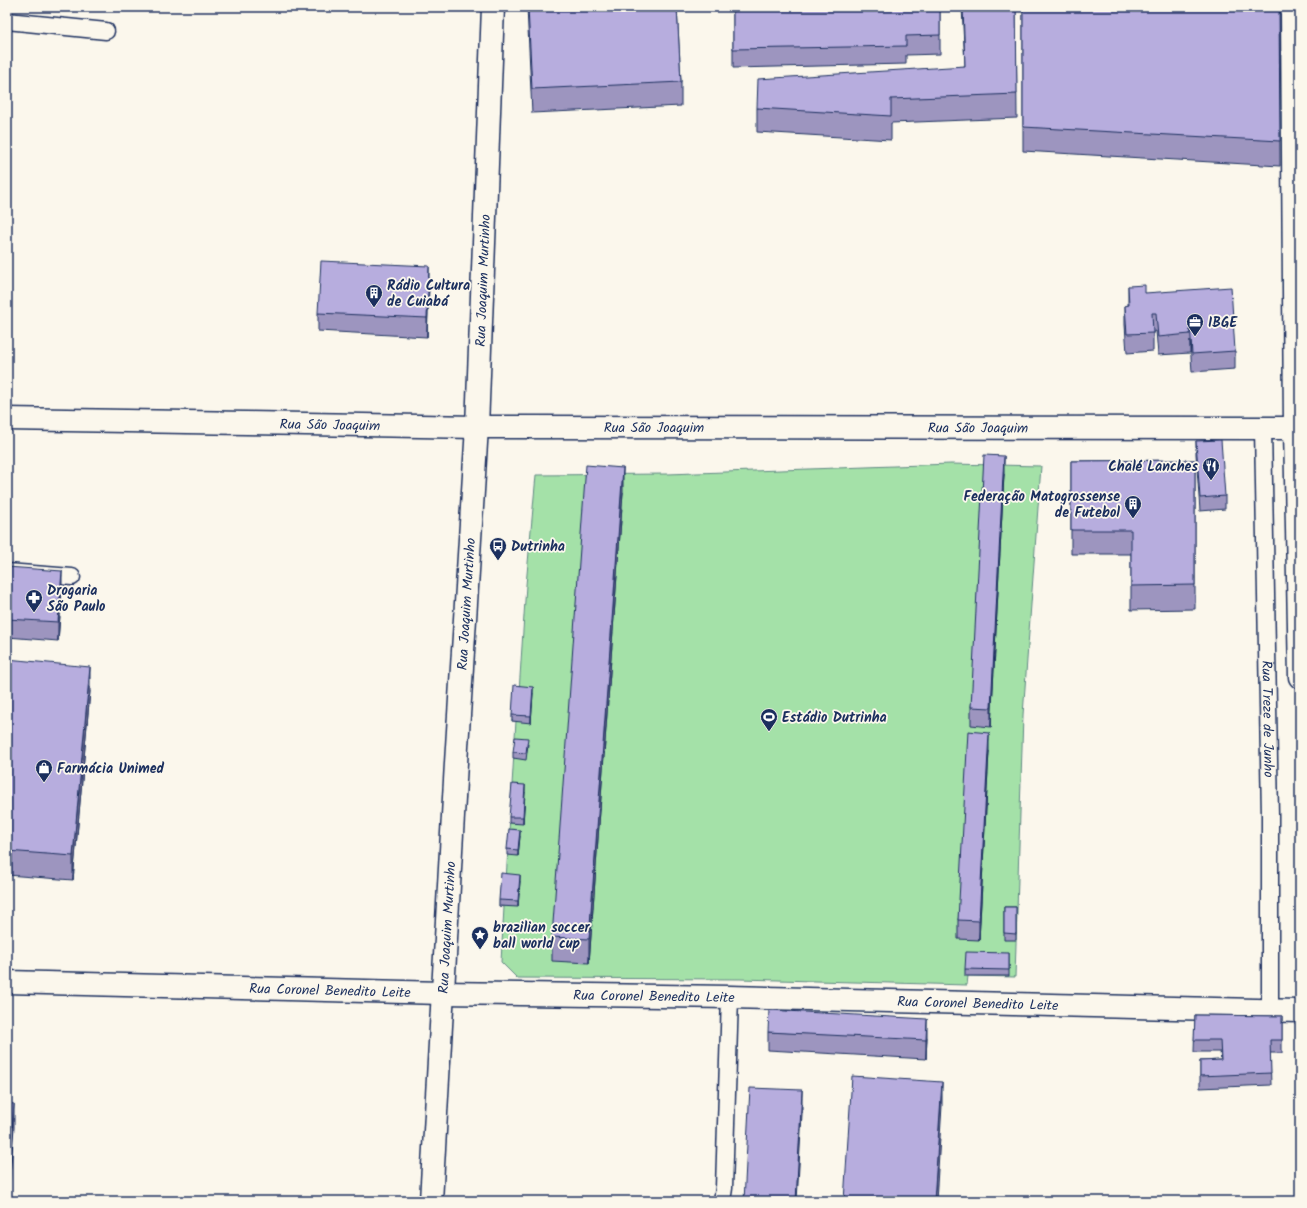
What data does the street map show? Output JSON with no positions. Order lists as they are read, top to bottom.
{
  "streets": {
    "street": ["Rua Joaquim Murtinho", "Rua São Joaquim", "Rua Coronel Benedito Leite"],
    "lane": ["Rua Treze de Junho"]
  },
  "crossings": [
    ["Rua Joaquim Murtinho", "Rua São Joaquim"],
    ["Rua Joaquim Murtinho", "Rua Coronel Benedito Leite"],
    ["Rua São Joaquim", "Rua Treze de Junho"],
    ["Rua Treze de Junho", "Rua Coronel Benedito Leite"]
  ],
  "places": {
    "building": ["Rádio Cultura de Cuiabá", "Federação Matogrossense de Futebol"],
    "office": ["IBGE"],
    "restaurant": ["Chalé Lanches"],
    "bus stop": ["Dutrinha"],
    "pharmacy": ["Drogaria São Paulo"],
    "sports": ["Estádio Dutrinha"],
    "shop": ["Farmácia Unimed"],
    "place": ["brazilian soccer ball world cup"]
  }
}
